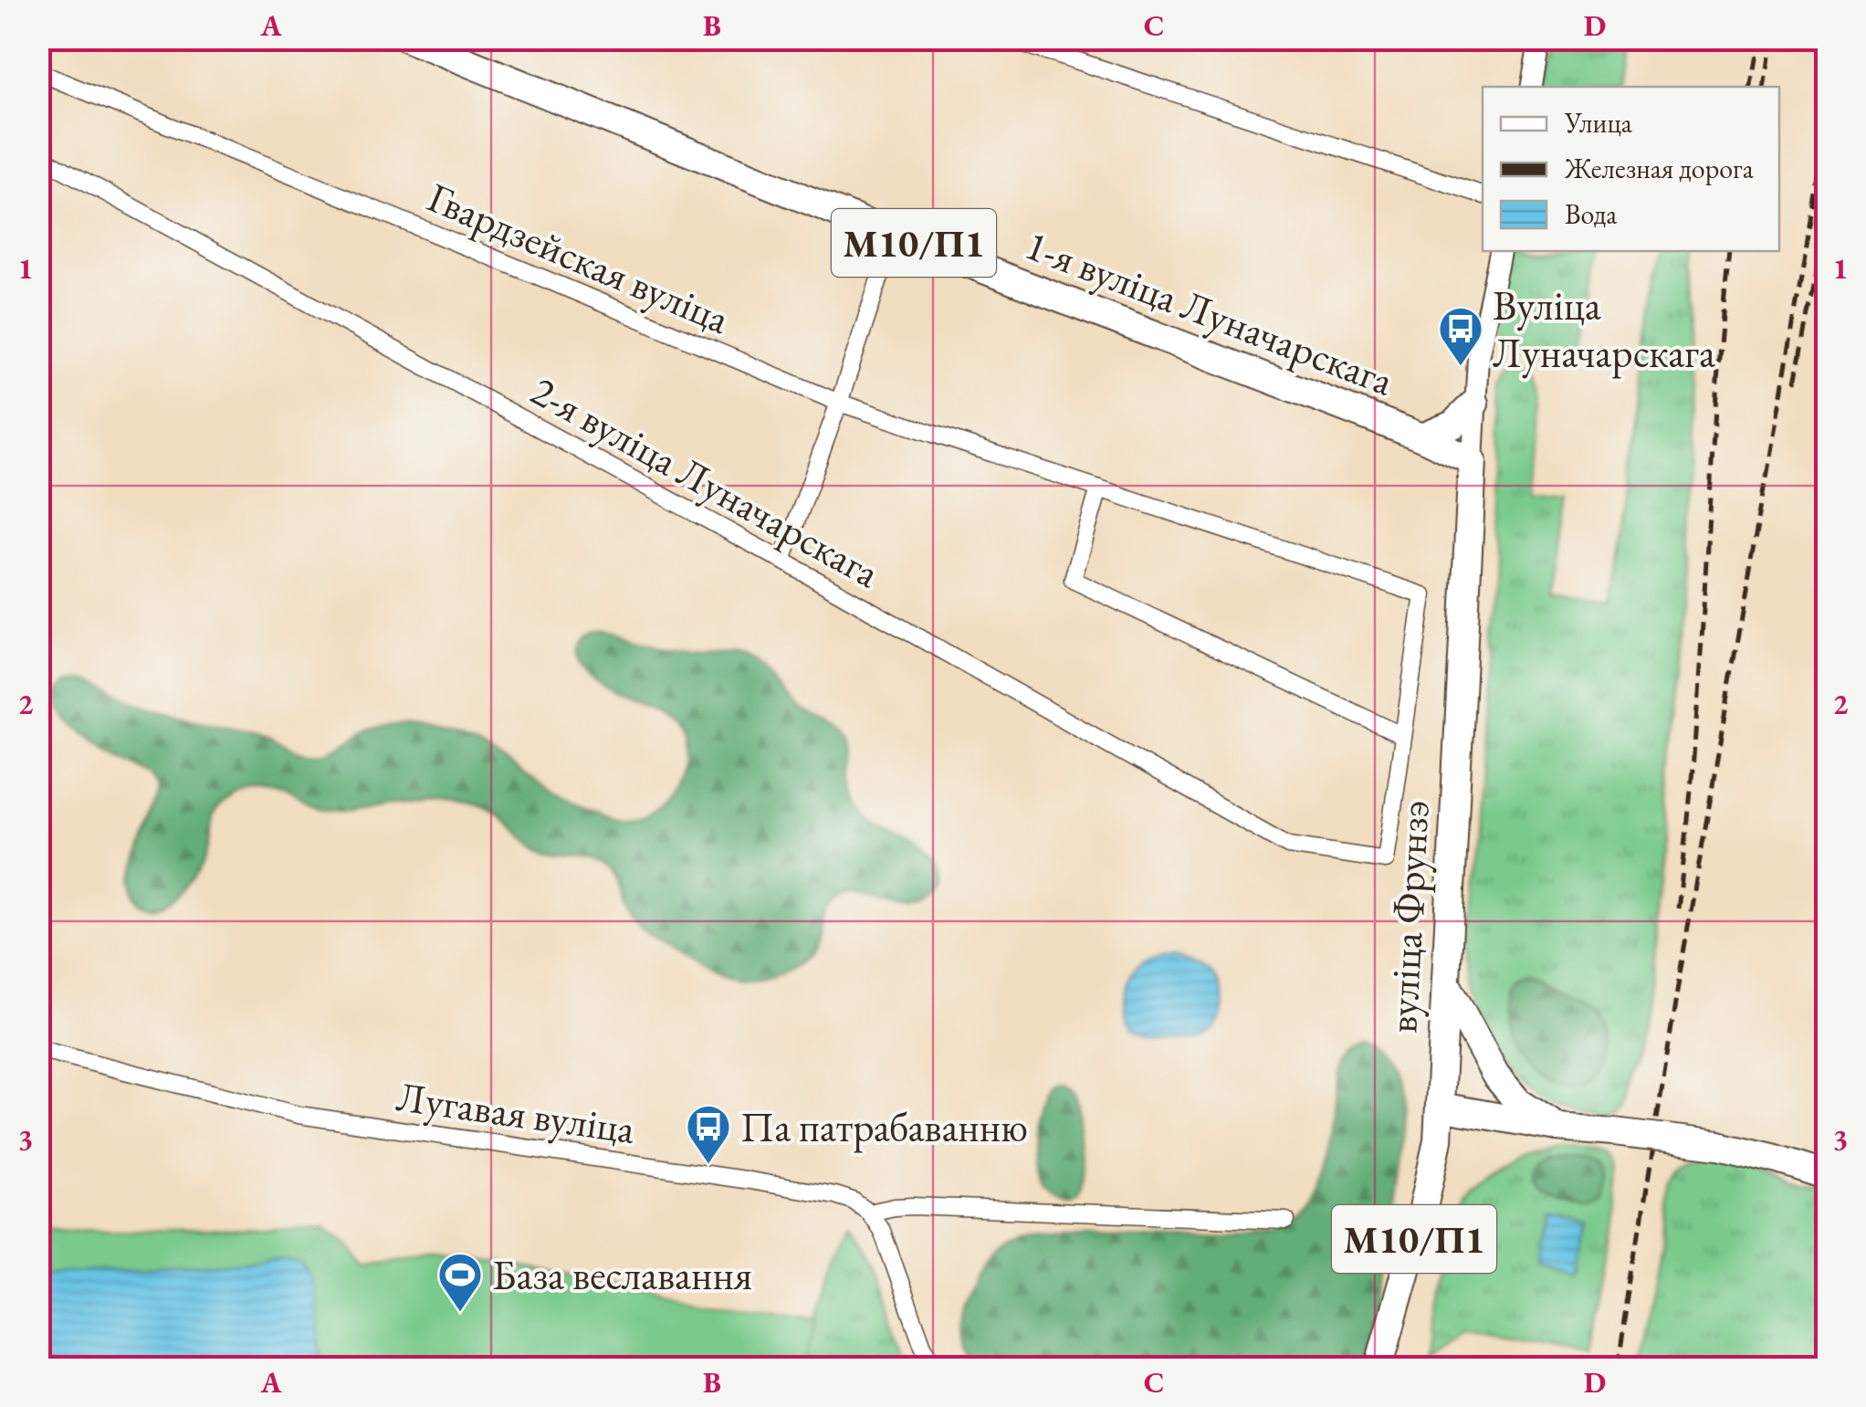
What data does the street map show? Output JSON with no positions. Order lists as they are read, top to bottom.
{
  "streets": {
    "main road": ["М10/П1", "1-я вуліца Луначарскага", "вуліца Фрунзэ"],
    "street": ["Гвардзейская вуліца", "2-я вуліца Луначарскага", "Лугавая вуліца"]
  },
  "crossings": [
    ["Гвардзейская вуліца", "2-я вуліца Луначарскага"],
    ["1-я вуліца Луначарскага", "вуліца Фрунзэ"]
  ],
  "places": {
    "bus stop": ["Вуліца Луначарскага", "Па патрабаванню"],
    "sports": ["База веславання"]
  },
  "legend": ["Улица", "Железная дорога", "Вода"],
  "grid": {
    "columns": [
      "A",
      "B",
      "C",
      "D"
    ],
    "rows": ["1", "2", "3"]
  }
}
